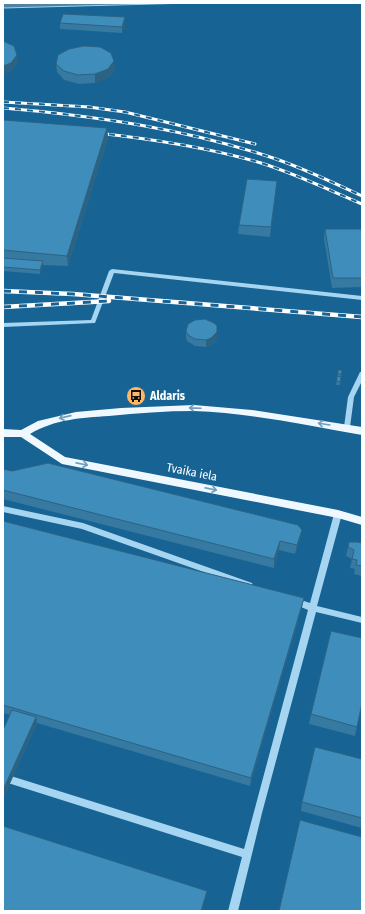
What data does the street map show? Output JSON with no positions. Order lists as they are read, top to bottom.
{
  "streets": {
    "main road": ["Tvaika iela"]
  },
  "places": {
    "bus stop": ["Aldaris"]
  }
}
